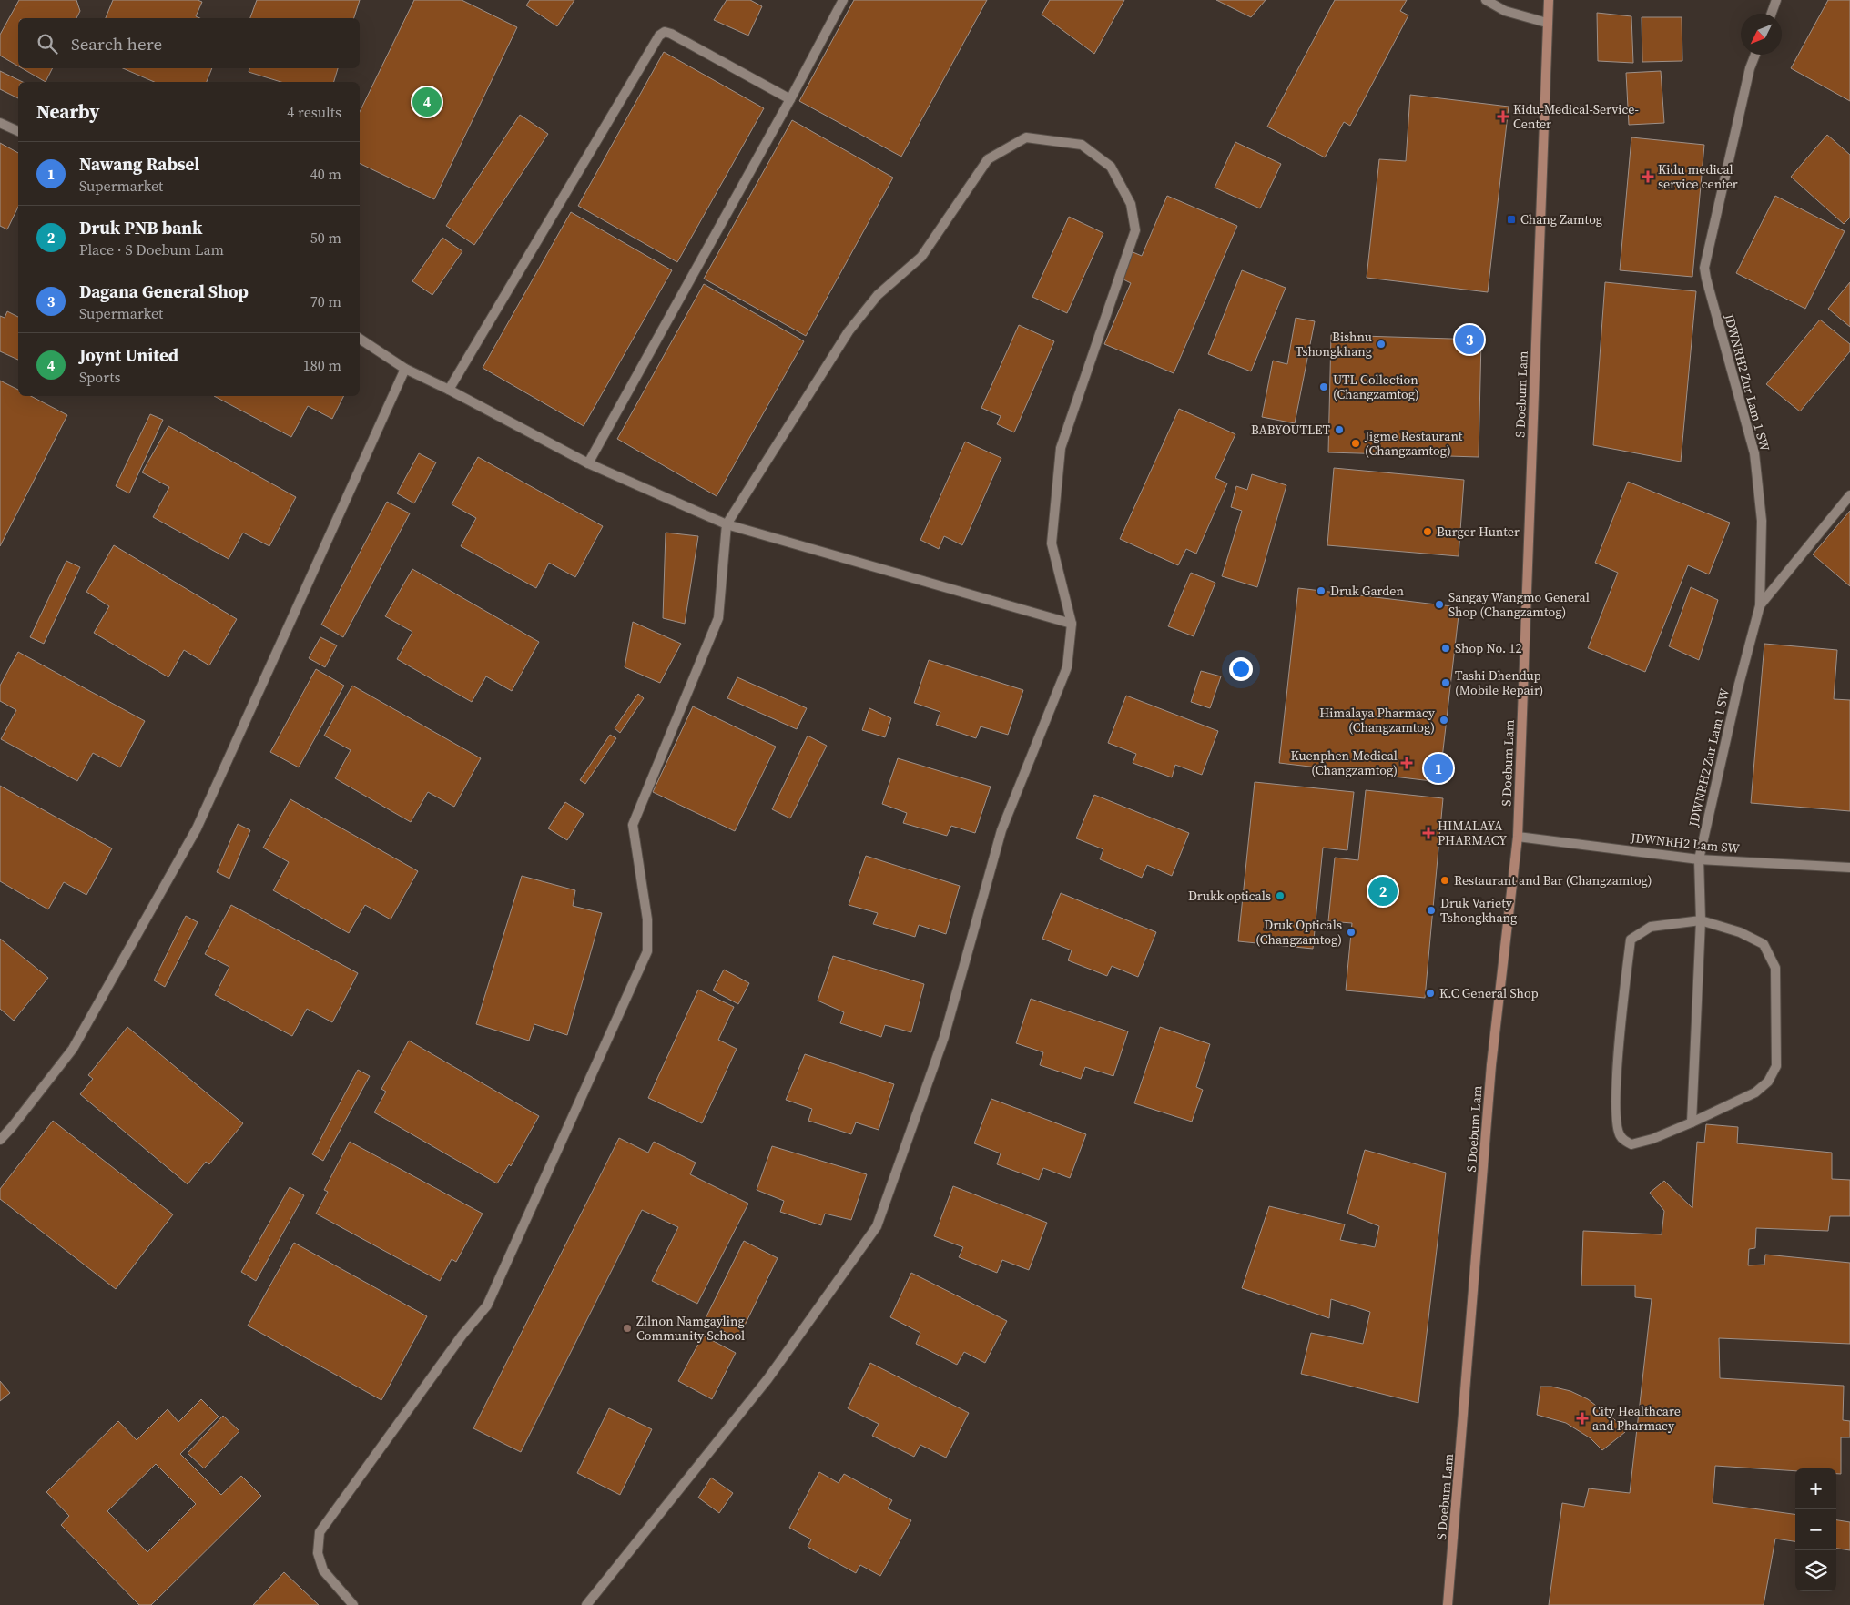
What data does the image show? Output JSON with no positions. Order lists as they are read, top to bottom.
{
  "streets": {
    "main road": ["S Doebum Lam"],
    "street": ["JDWNRH2 Zur Lam 1 SW", "JDWNRH2 Lam SW"]
  },
  "crossings": [
    ["JDWNRH2 Zur Lam 1 SW", "JDWNRH2 Lam SW"],
    ["S Doebum Lam", "JDWNRH2 Lam SW"]
  ],
  "places": {
    "health": [
      "Kidu-Medical-Service- Center",
      "Kidu medical service center",
      "Kuenphen Medical (Changzamtog)",
      "HIMALAYA PHARMACY",
      "City Healthcare and Pharmacy"
    ],
    "transit": ["Chang Zamtog"],
    "other": [
      "Bishnu Tshongkhang",
      "UTL Collection (Changzamtog)",
      "BABYOUTLET",
      "Jigme Restaurant (Changzamtog)",
      "Burger Hunter",
      "Druk Garden",
      "Sangay Wangmo General Shop (Changzamtog)",
      "Shop No. 12",
      "Tashi Dhendup (Mobile Repair)",
      "Himalaya Pharmacy (Changzamtog)",
      "Restaurant and Bar (Changzamtog)",
      "Drukk opticals",
      "Druk Variety Tshongkhang",
      "Druk Opticals (Changzamtog)",
      "K.C General Shop",
      "Zilnon Namgayling Community School"
    ]
  },
  "north": "bottom left",
  "page": {
    "search": "Search here",
    "heading": ["Nearby", "4 results"],
    "pins": [
      "4",
      "3",
      "1",
      "2"
    ],
    "list": [
      {
        "mark": "1",
        "name": "Nawang Rabsel",
        "note": "Supermarket",
        "value": "40 m"
      },
      {
        "mark": "2",
        "name": "Druk PNB bank",
        "note": "Place · S Doebum Lam",
        "value": "50 m"
      },
      {
        "mark": "3",
        "name": "Dagana General Shop",
        "note": "Supermarket",
        "value": "70 m"
      },
      {
        "mark": "4",
        "name": "Joynt United",
        "note": "Sports",
        "value": "180 m"
      }
    ],
    "map_buttons": ["+", "−"]
  }
}
